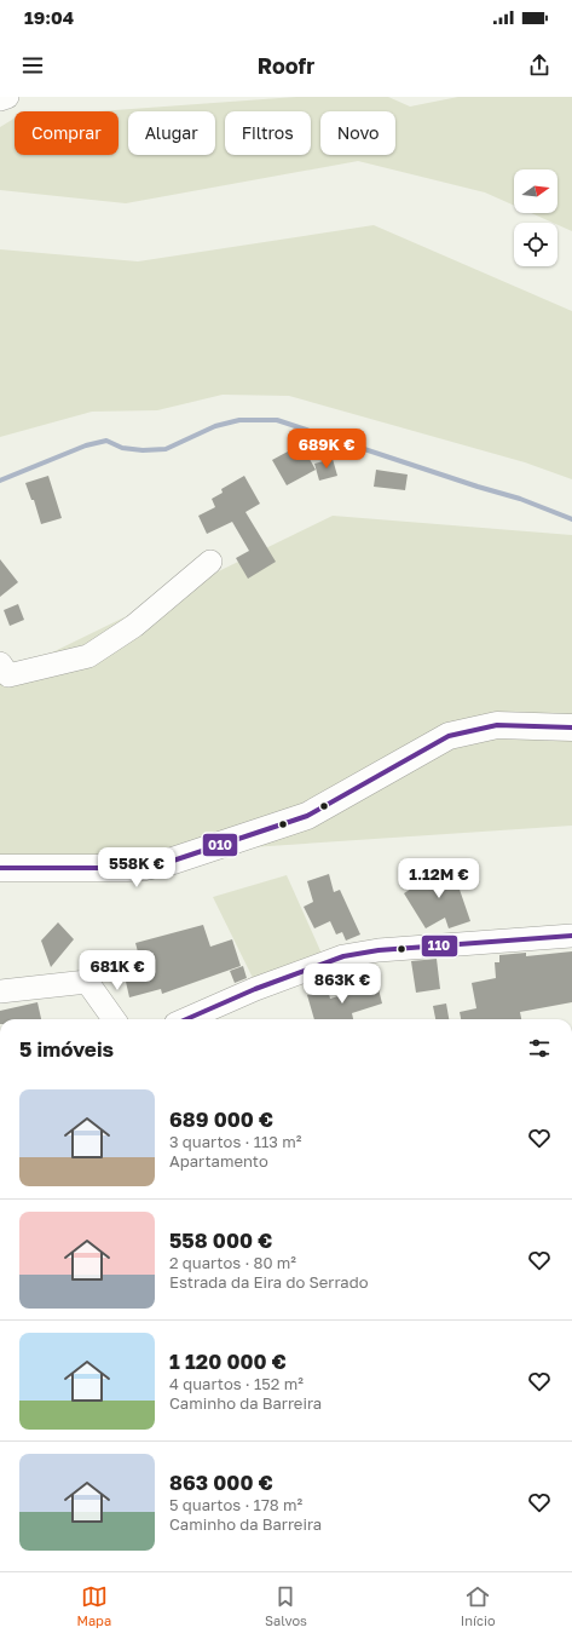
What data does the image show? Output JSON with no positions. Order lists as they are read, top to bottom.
{
  "lines": ["transit line 010", "transit line 110"],
  "north": "right",
  "page": {
    "status": "19:04",
    "header": "Roofr",
    "chip": [
      "Comprar",
      "Alugar",
      "Filtros",
      "Novo"
    ],
    "price": [
      "689K €",
      "558K €",
      "1.12M €",
      "681K €",
      "863K €"
    ],
    "heading": "5 imóveis",
    "list": [
      {
        "name": "689 000 €",
        "note": "3 quartos · 113 m² · Apartamento"
      },
      {
        "name": "558 000 €",
        "note": "2 quartos · 80 m² · Estrada da Eira do Serrado"
      },
      {
        "name": "1 120 000 €",
        "note": "4 quartos · 152 m² · Caminho da Barreira"
      },
      {
        "name": "863 000 €",
        "note": "5 quartos · 178 m² · Caminho da Barreira"
      }
    ],
    "tabs": ["Mapa", "Salvos", "Início"]
  }
}
